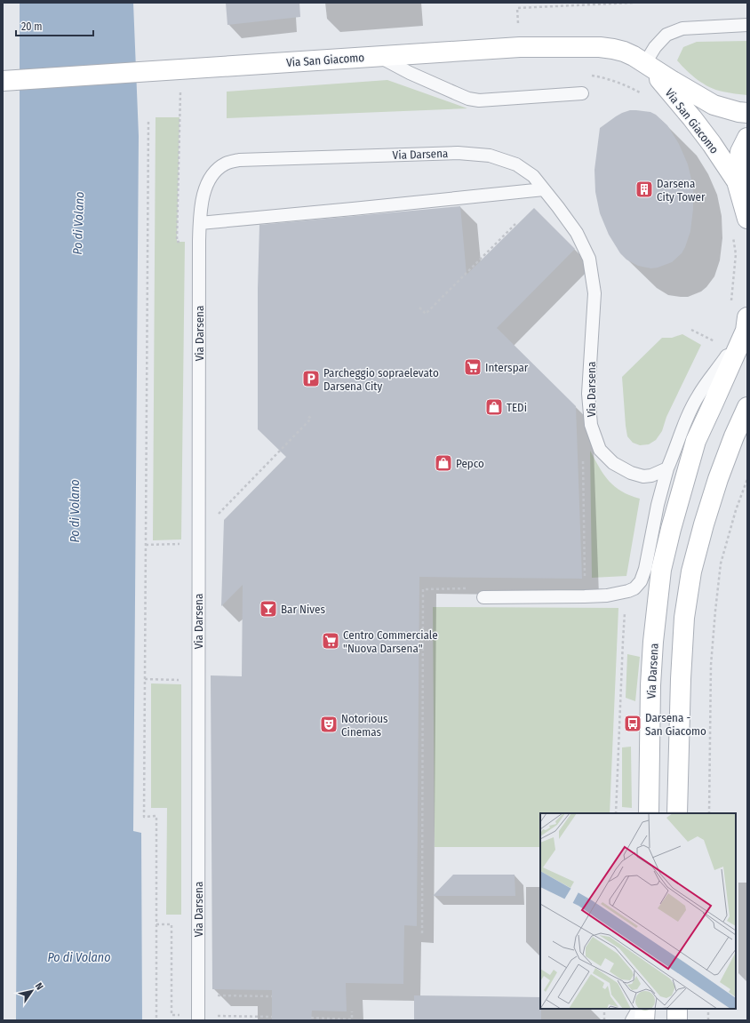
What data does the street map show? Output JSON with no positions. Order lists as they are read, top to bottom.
{
  "streets": {
    "main road": ["Via San Giacomo", "Via Darsena"]
  },
  "water": ["Po di Volano"],
  "places": {
    "building": ["Darsena City Tower"],
    "supermarket": ["Interspar", "Centro Commerciale \"Nuova Darsena\""],
    "parking": ["Parcheggio sopraelevato Darsena City"],
    "shop": ["TEDi", "Pepco"],
    "bar": ["Bar Nives"],
    "bus stop": ["Darsena - San Giacomo"],
    "theatre": ["Notorious Cinemas"]
  },
  "scale_bar": "20 m",
  "north": "top right"
}
